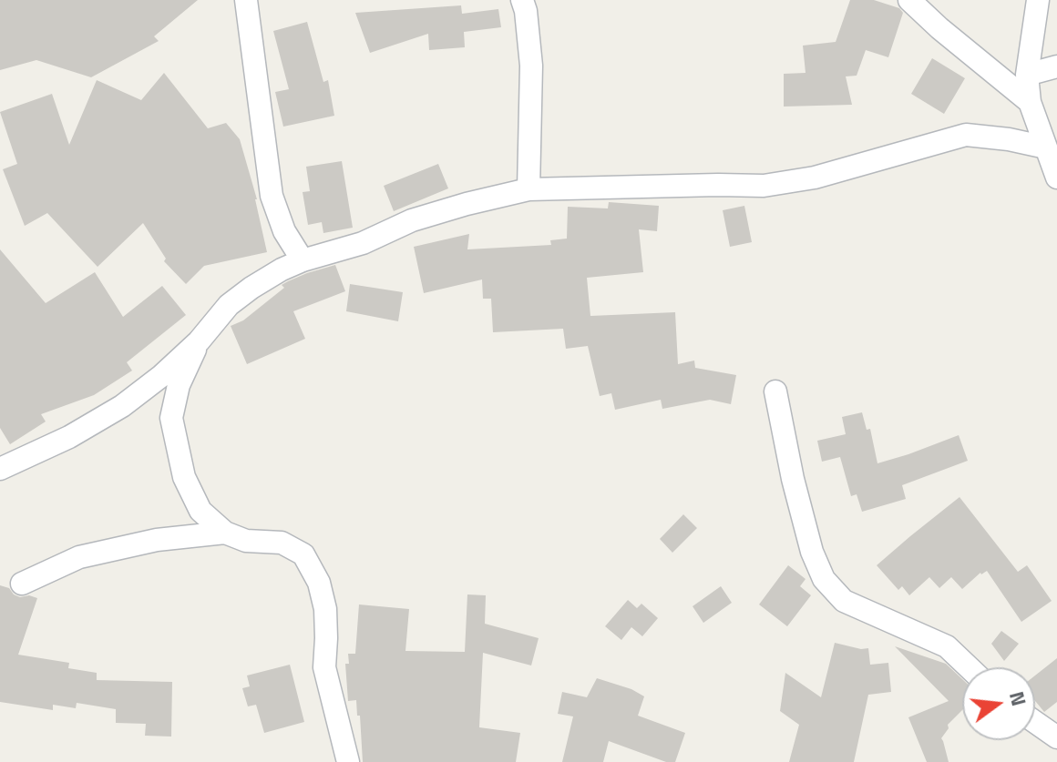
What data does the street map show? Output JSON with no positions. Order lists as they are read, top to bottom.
{
  "north": "right"
}
